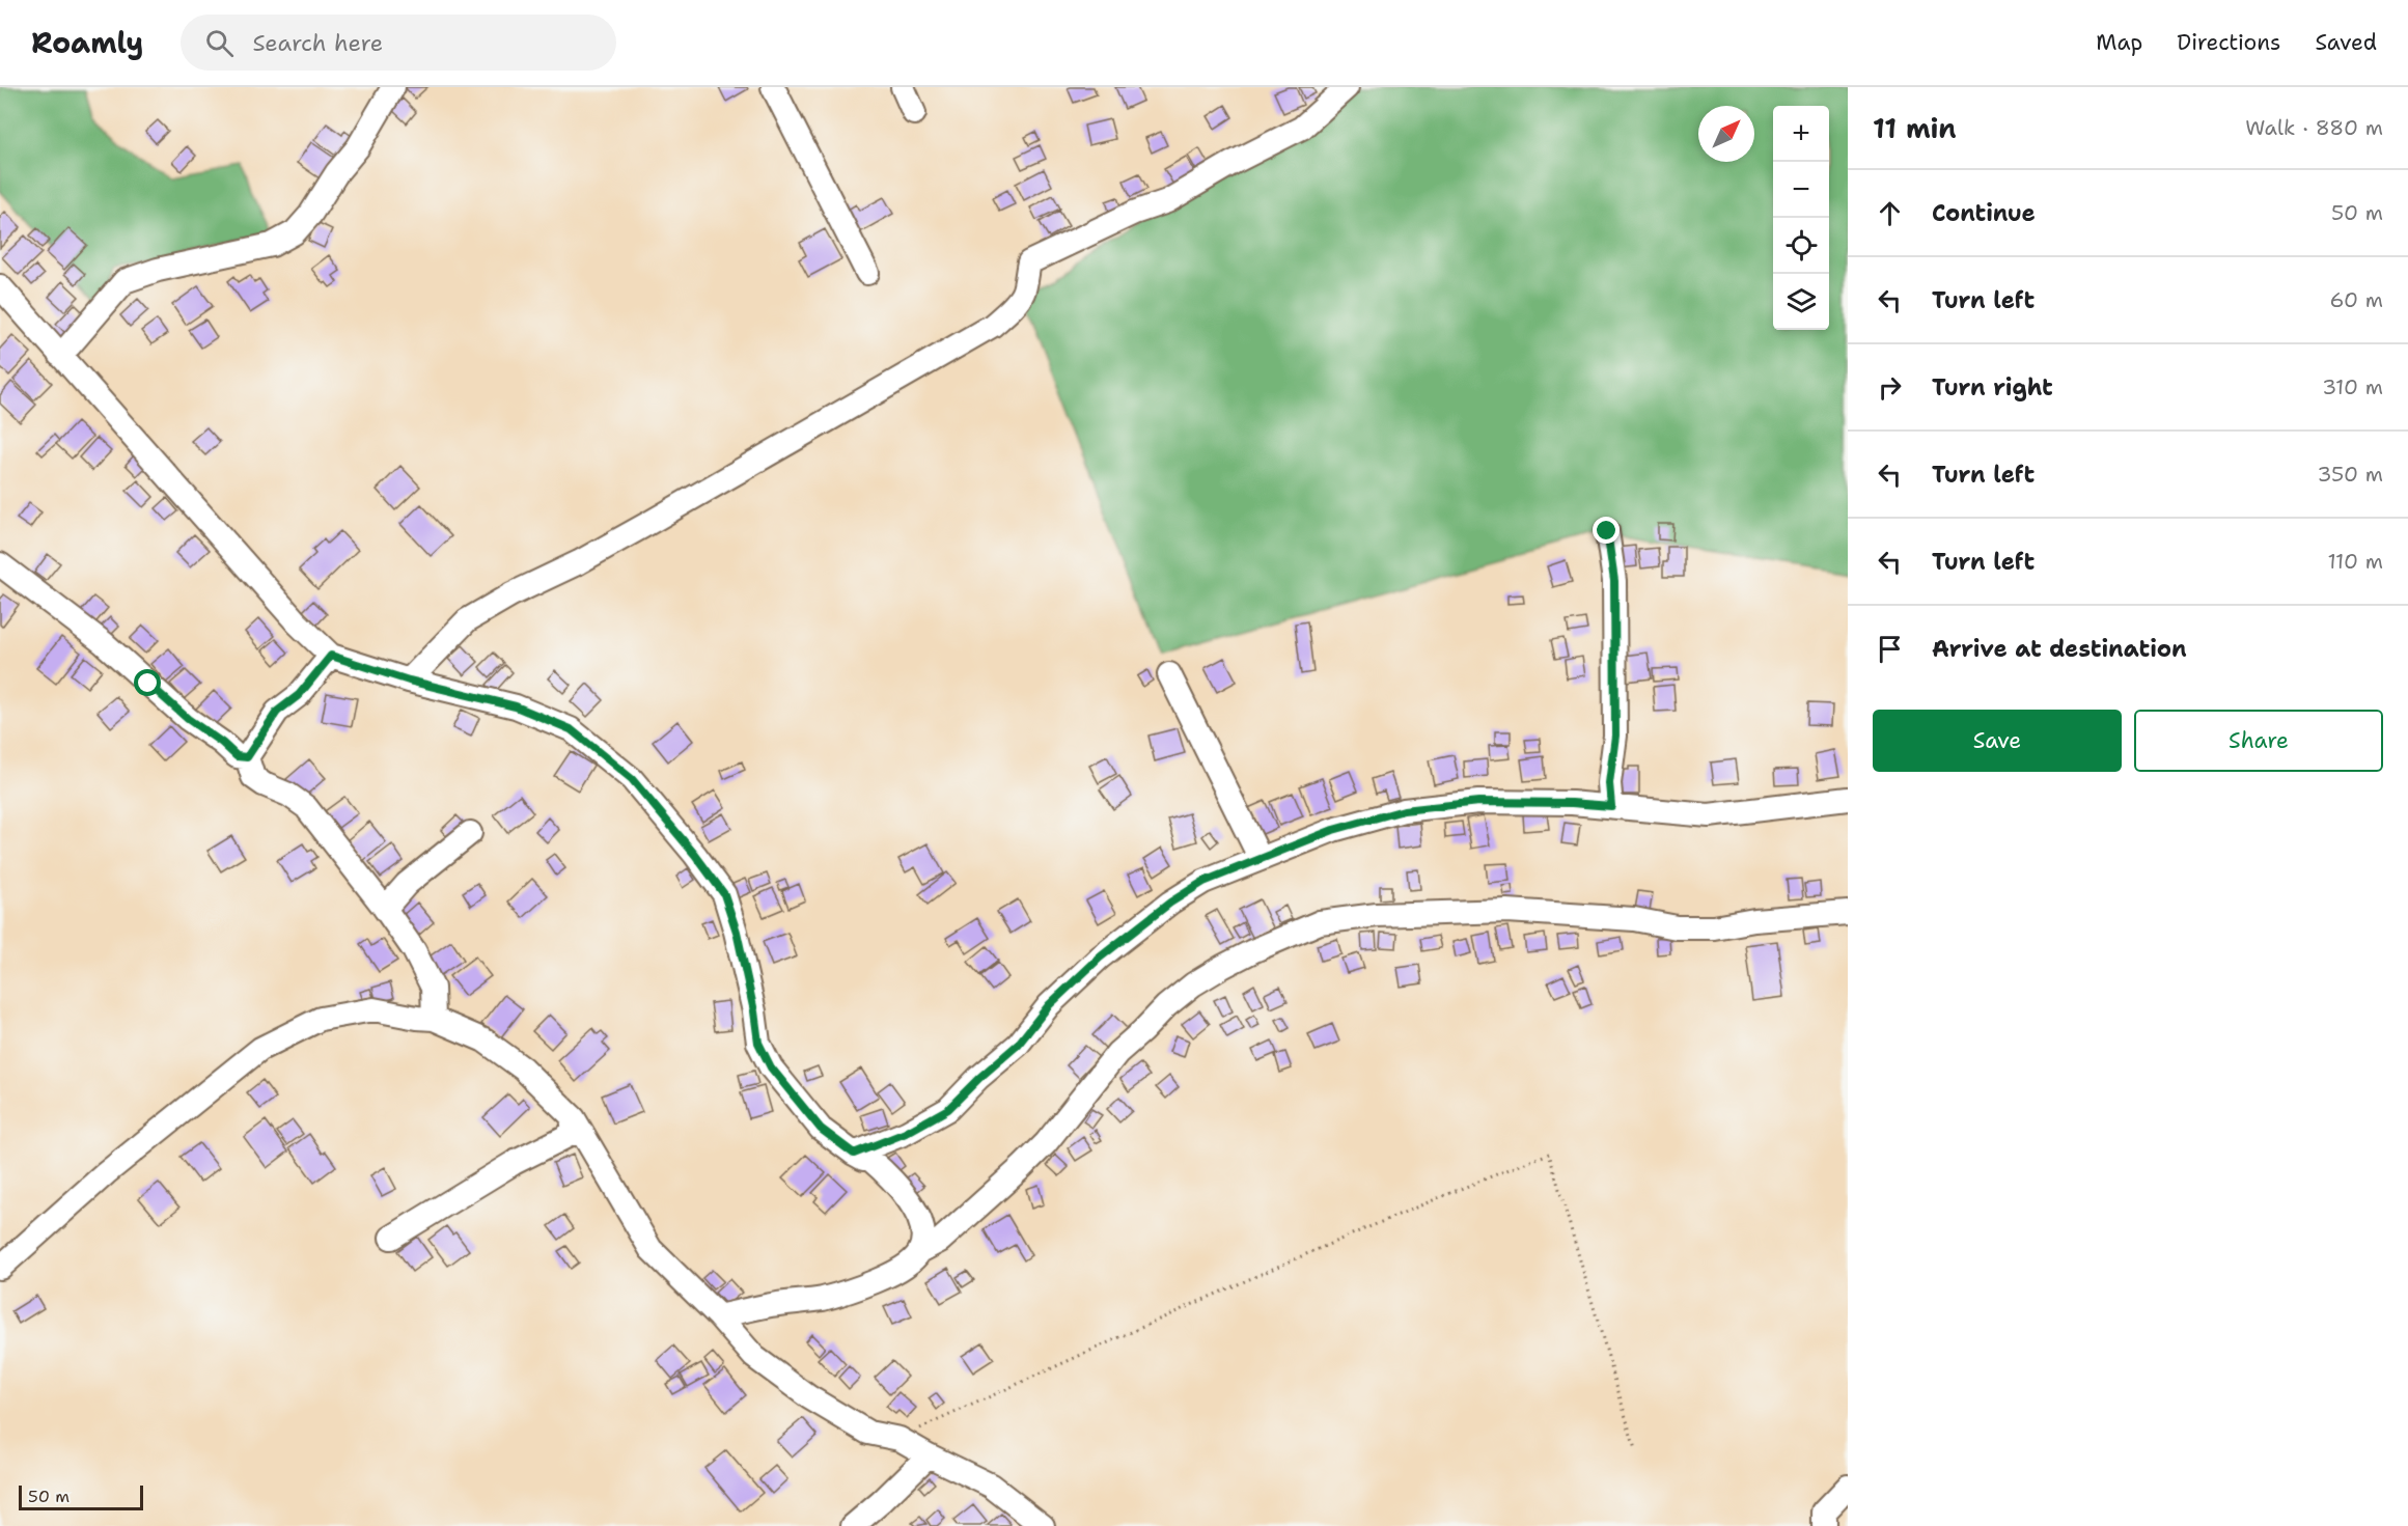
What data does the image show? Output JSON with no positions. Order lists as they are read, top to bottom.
{
  "scale_bar": "50 m",
  "north": "top right",
  "page": {
    "header": "Roamly",
    "search": "Search here",
    "nav": ["Map", "Directions", "Saved"],
    "heading": ["11 min", "Walk · 880 m"],
    "map_buttons": ["+", "−"],
    "list": [
      ["Continue", "50 m"],
      ["Turn left", "60 m"],
      ["Turn right", "310 m"],
      ["Turn left", "350 m"],
      ["Turn left", "110 m"],
      "Arrive at destination"
    ],
    "buttons": ["Save", "Share"],
    "scale": "50 m"
  }
}
